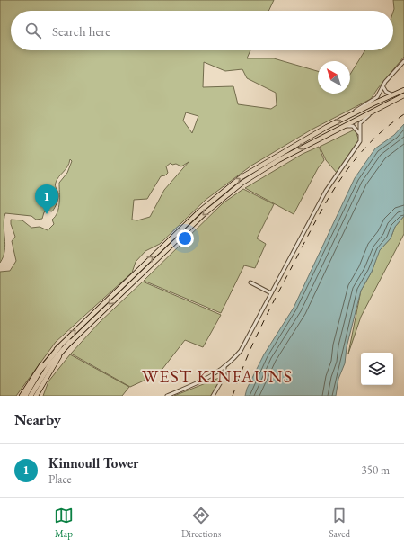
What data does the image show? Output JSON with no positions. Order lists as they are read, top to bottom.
{
  "districts": ["WEST KINFAUNS"],
  "north": "top left",
  "page": {
    "search": "Search here",
    "pins": "1",
    "heading": "Nearby",
    "list": [
      {
        "mark": "1",
        "name": "Kinnoull Tower",
        "note": "Place",
        "value": "350 m"
      }
    ],
    "nav": ["Map", "Directions", "Saved"]
  }
}
